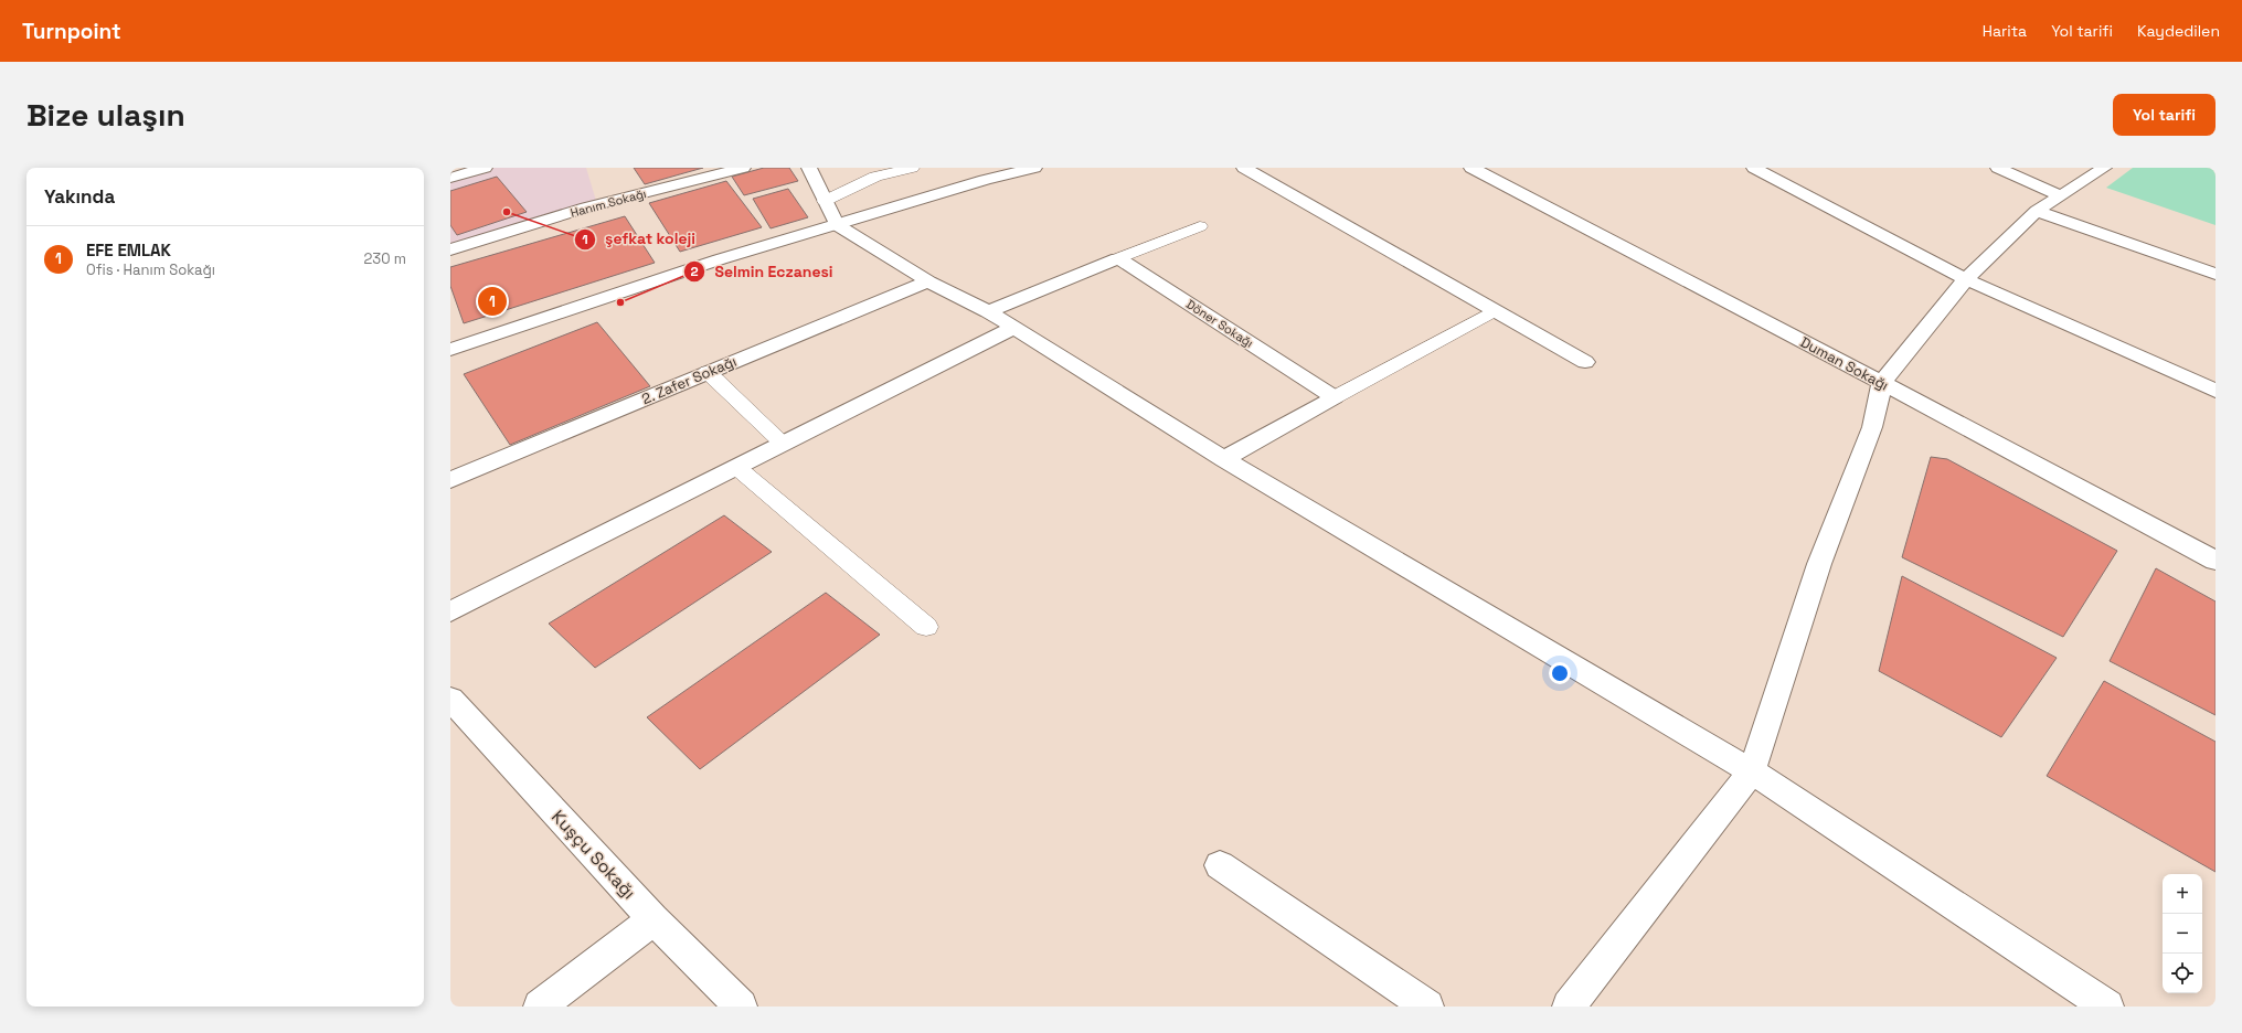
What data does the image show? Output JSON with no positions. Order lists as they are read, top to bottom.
{
  "streets": {
    "street": [
      "Hanım Sokağı",
      "Döner Sokağı",
      "Duman Sokağı",
      "2. Zafer Sokağı",
      "Kuşçu Sokağı"
    ]
  },
  "places": ["şefkat koleji", "Selmin Eczanesi"],
  "page": {
    "header": "Turnpoint",
    "nav": ["Harita", "Yol tarifi", "Kaydedilen"],
    "buttons": "Yol tarifi",
    "title": "Bize ulaşın",
    "heading": "Yakında",
    "list": [
      {
        "mark": "1",
        "name": "EFE EMLAK",
        "note": "Ofis · Hanım Sokağı",
        "value": "230 m"
      }
    ],
    "pins": "1",
    "map_buttons": ["+", "−"]
  }
}
